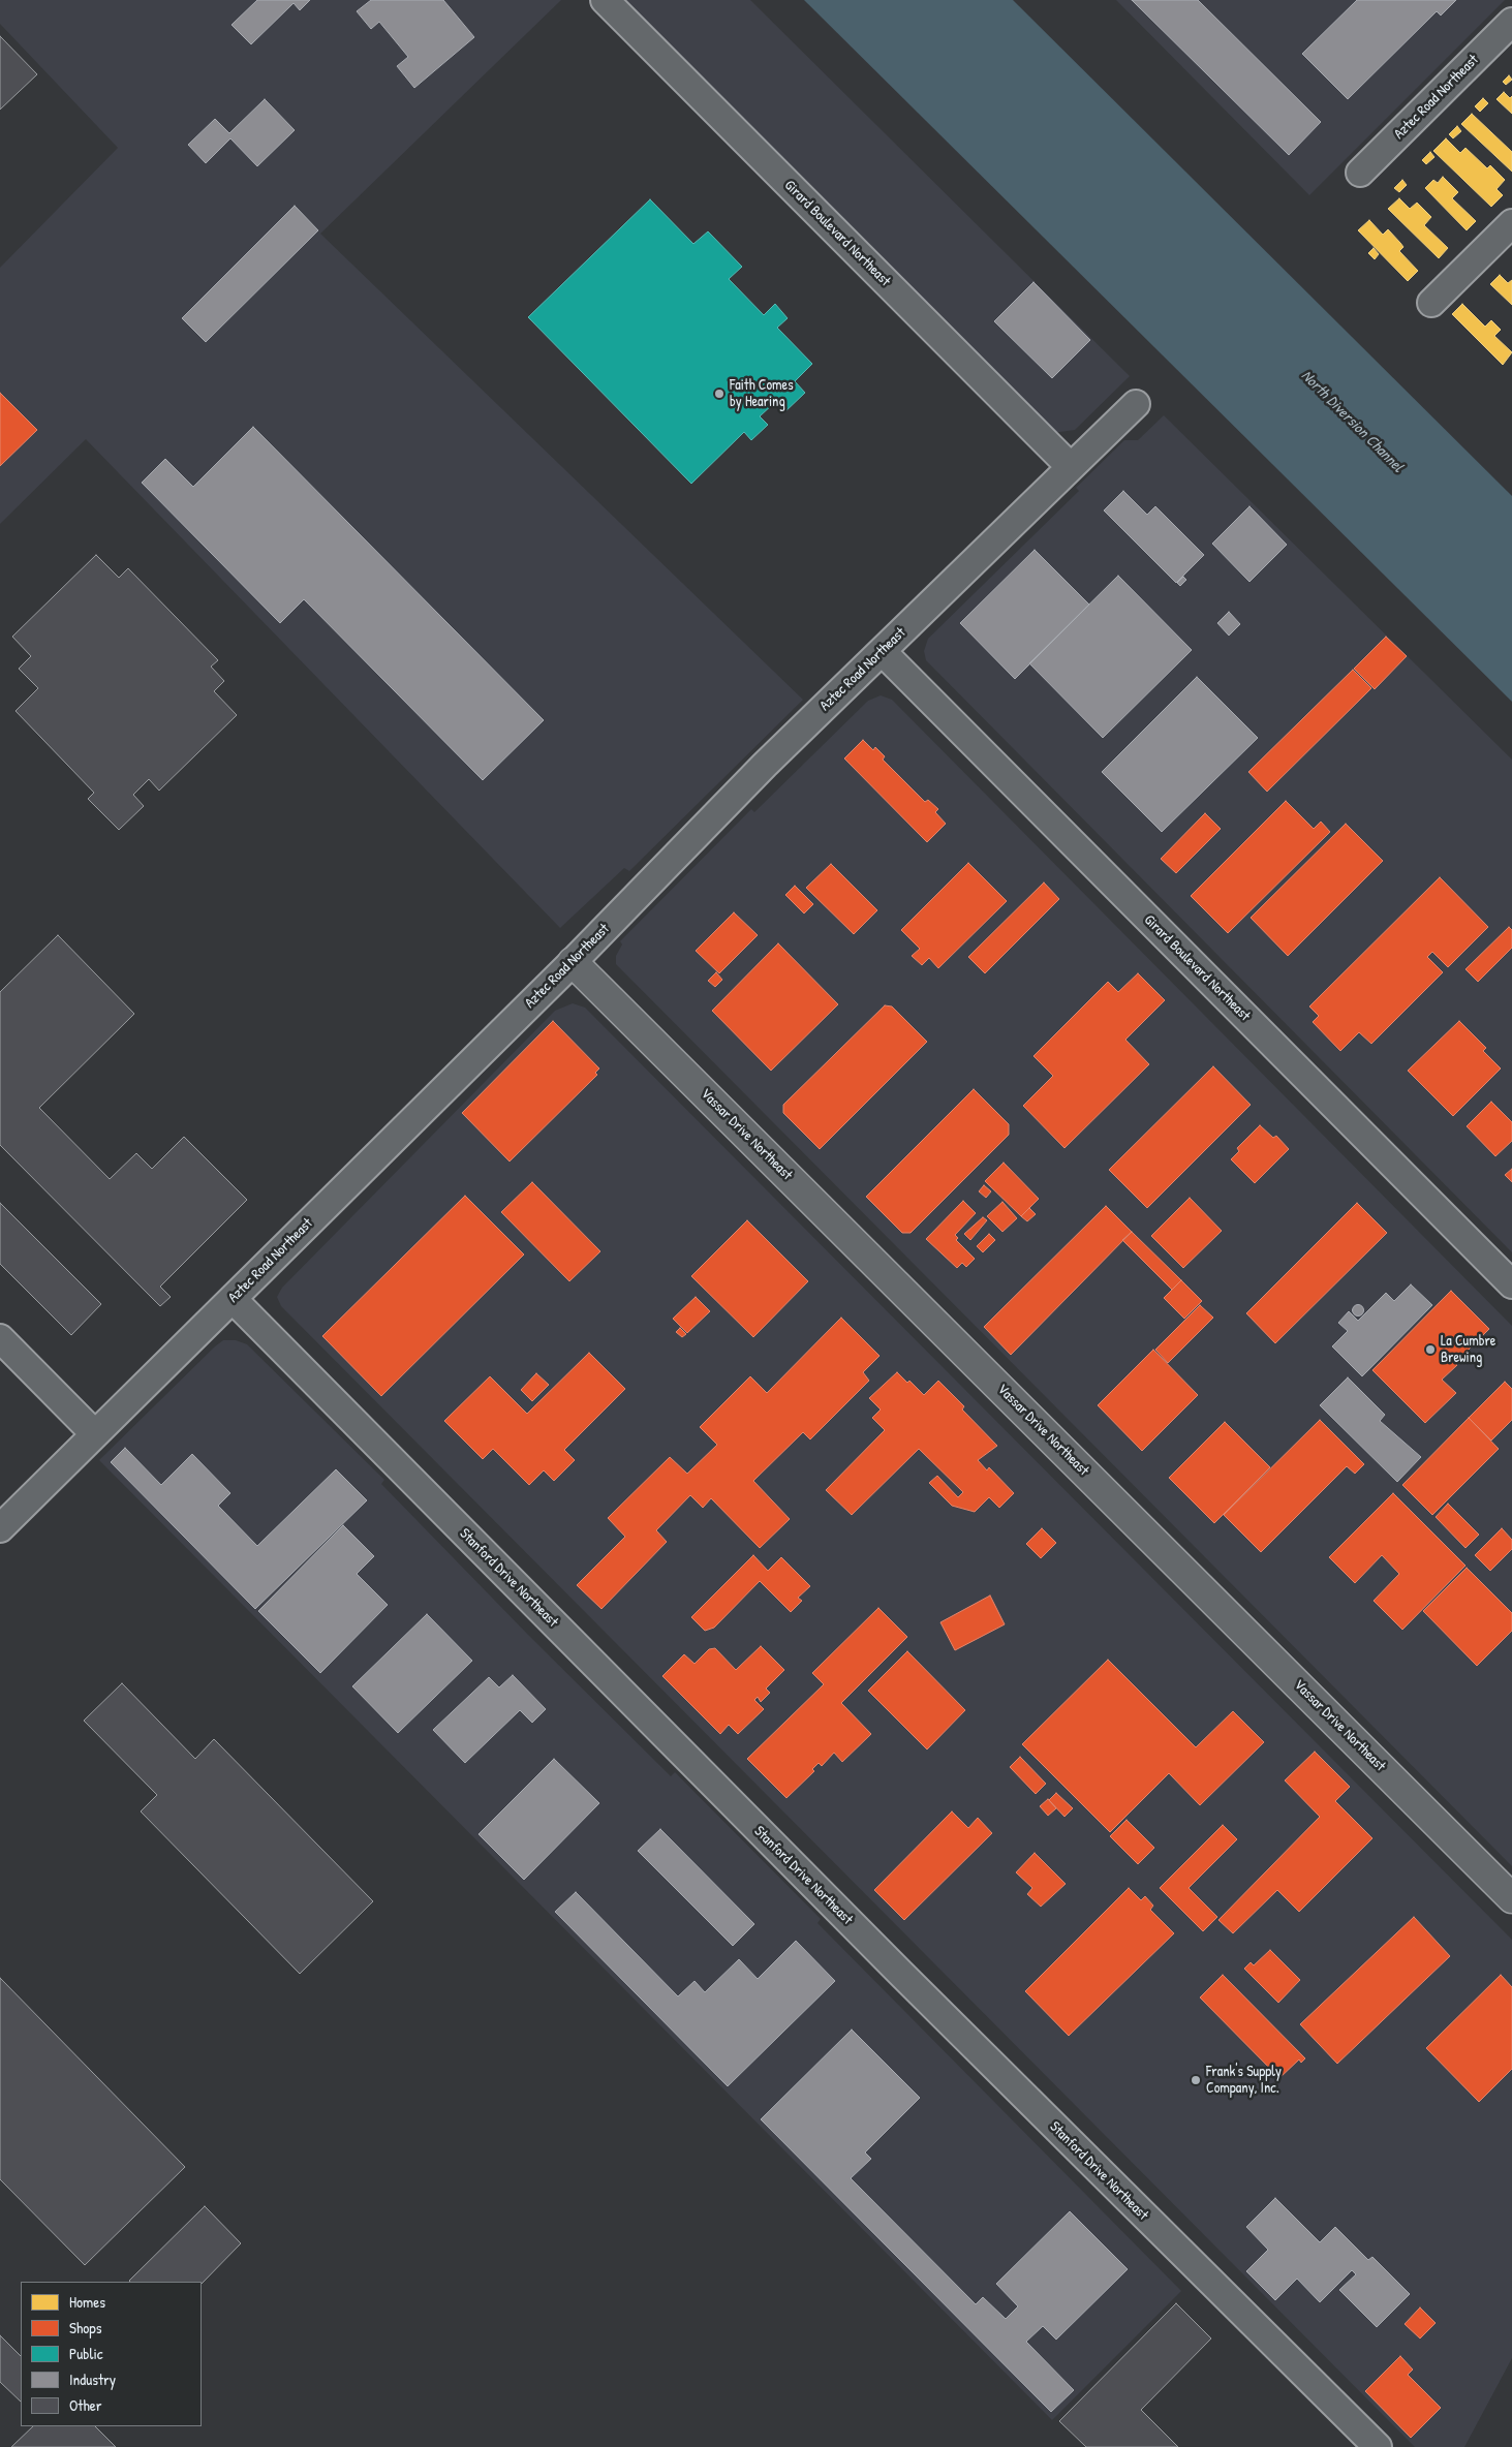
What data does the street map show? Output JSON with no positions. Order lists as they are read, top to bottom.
{
  "streets": {
    "street": [
      "Aztec Road Northeast",
      "Girard Boulevard Northeast",
      "Vassar Drive Northeast",
      "Stanford Drive Northeast"
    ]
  },
  "crossings": [
    ["Aztec Road Northeast", "Girard Boulevard Northeast"],
    ["Aztec Road Northeast", "Vassar Drive Northeast"],
    ["Aztec Road Northeast", "Stanford Drive Northeast"]
  ],
  "water": ["North Diversion Channel"],
  "places": ["Faith Comes by Hearing", "La Cumbre Brewing", "Frank's Supply Company, Inc."],
  "legend": [
    "Homes",
    "Shops",
    "Public",
    "Industry",
    "Other"
  ]
}
